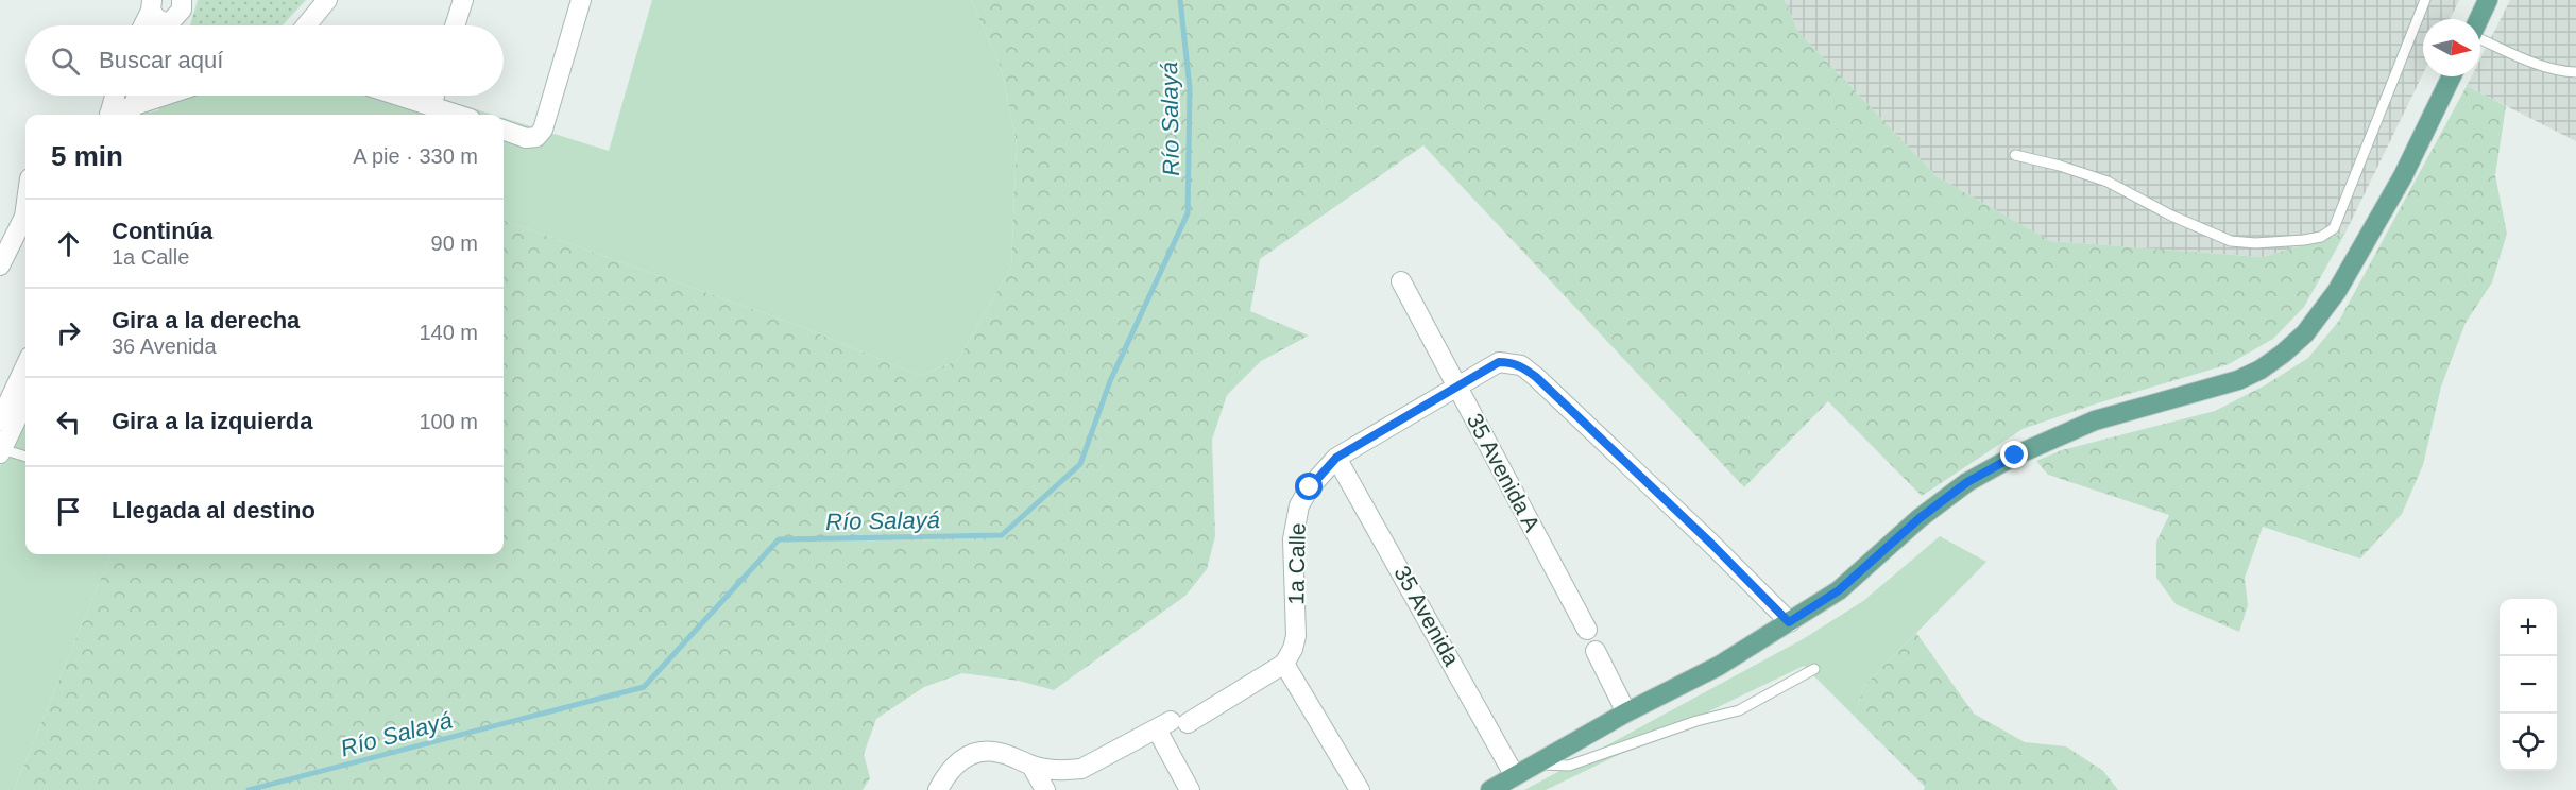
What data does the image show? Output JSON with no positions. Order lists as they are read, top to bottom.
{
  "streets": {
    "street": ["35 Avenida A", "1a Calle", "35 Avenida"]
  },
  "crossings": [
    ["35 Avenida A", "1a Calle"],
    ["1a Calle", "35 Avenida"]
  ],
  "water": ["Río Salayá"],
  "north": "right",
  "page": {
    "search": "Buscar aquí",
    "heading": ["5 min", "A pie · 330 m"],
    "list": [
      ["Continúa", "1a Calle", "90 m"],
      ["Gira a la derecha", "36 Avenida", "140 m"],
      ["Gira a la izquierda", "100 m"],
      "Llegada al destino"
    ],
    "map_buttons": ["+", "−"]
  }
}
